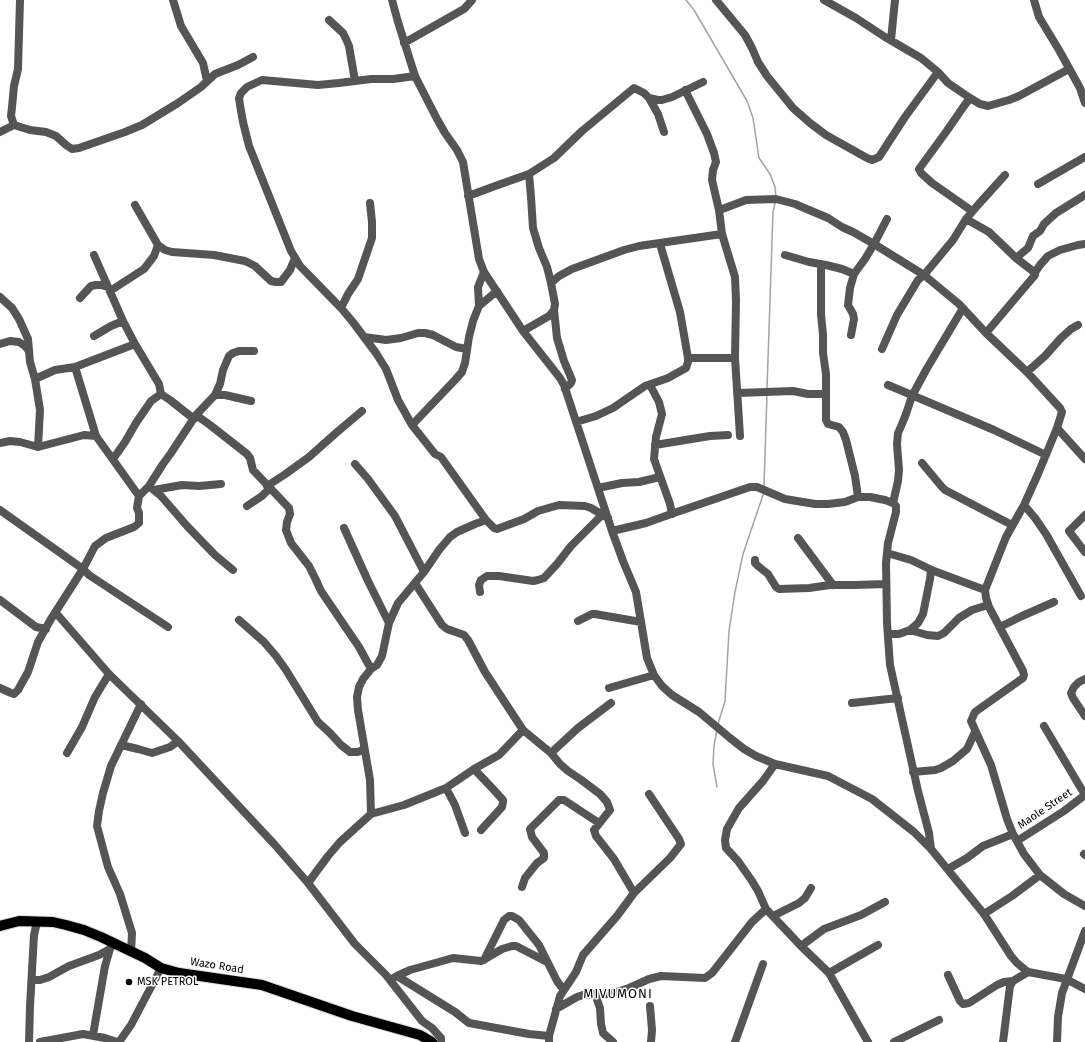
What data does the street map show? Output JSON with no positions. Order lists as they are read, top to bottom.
{
  "streets": {
    "main road": ["Wazo Road"],
    "street": ["Maole Street"]
  },
  "districts": ["MIVUMONI"],
  "places": ["MSK PETROL"]
}
